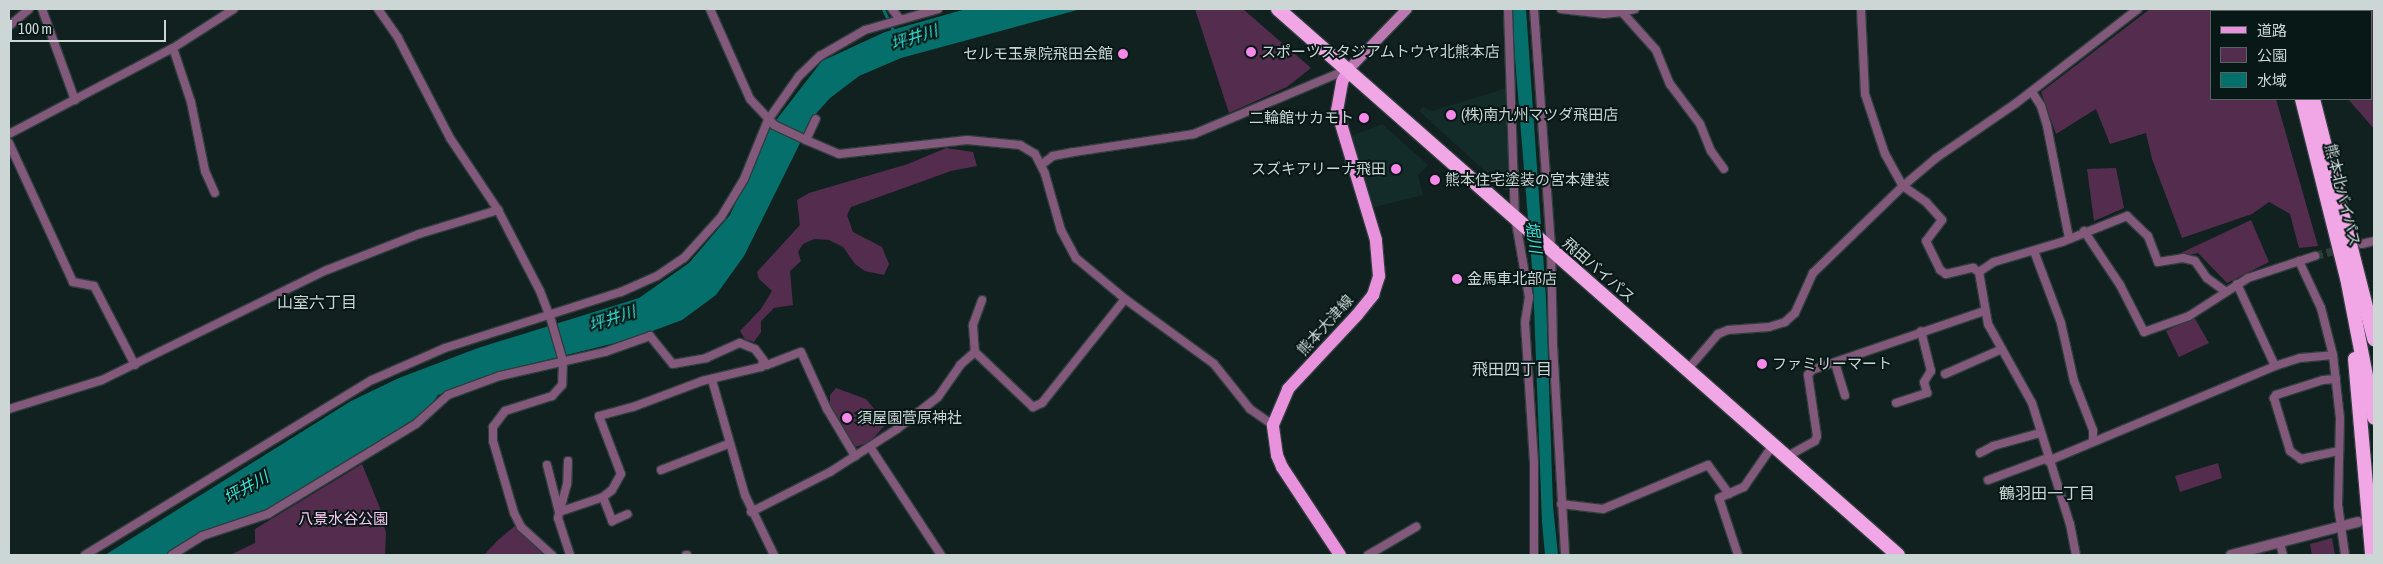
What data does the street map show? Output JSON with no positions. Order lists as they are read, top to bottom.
{
  "streets": {
    "highway": ["熊本北バイパス", "飛田バイパス"],
    "main road": ["熊本大津線"]
  },
  "crossings": [
    ["飛田バイパス", "熊本大津線"]
  ],
  "districts": ["山室六丁目", "飛田四丁目", "鶴羽田一丁目"],
  "water": ["坪井川", "堀川"],
  "parks": ["八景水谷公園"],
  "places": [
    "スポーツスタジアムトウヤ北熊本店",
    "セルモ玉泉院飛田会館",
    "(株)南九州マツダ飛田店",
    "二輪館サカモト",
    "スズキアリーナ飛田",
    "熊本住宅塗装の宮本建装",
    "金馬車北部店",
    "ファミリーマート",
    "須屋園菅原神社"
  ],
  "legend": ["道路", "公園", "水域"],
  "scale_bar": "100 m"
}
